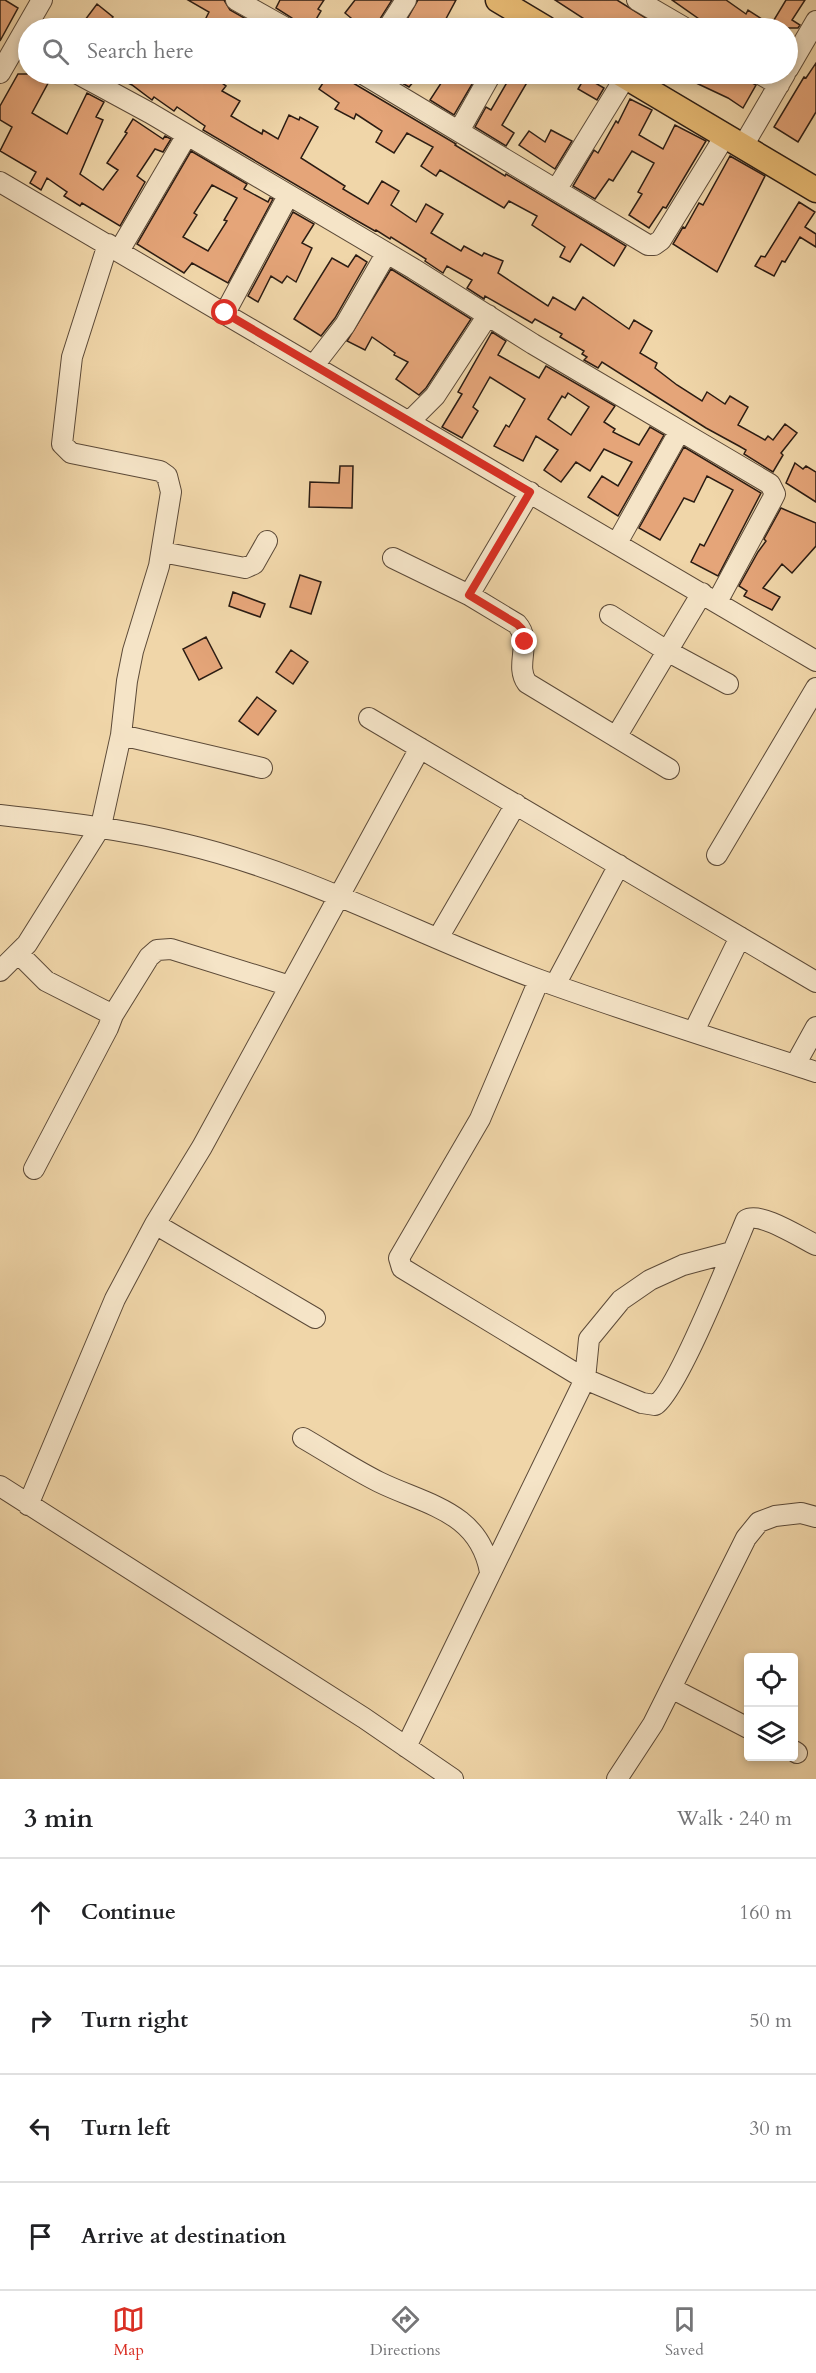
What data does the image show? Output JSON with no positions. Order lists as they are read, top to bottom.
{
  "page": {
    "search": "Search here",
    "heading": ["3 min", "Walk · 240 m"],
    "list": [
      ["Continue", "160 m"],
      ["Turn right", "50 m"],
      ["Turn left", "30 m"],
      "Arrive at destination"
    ],
    "nav": ["Map", "Directions", "Saved"]
  }
}
